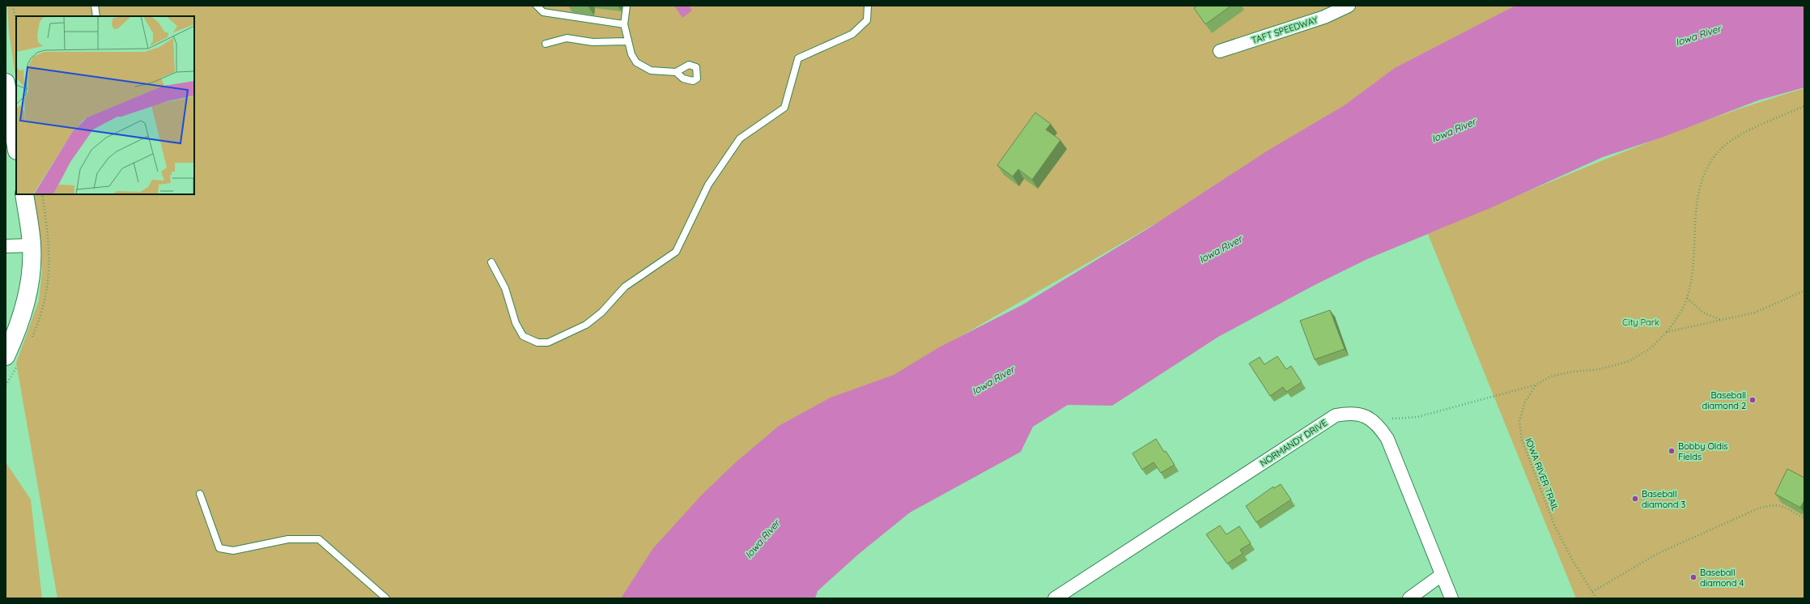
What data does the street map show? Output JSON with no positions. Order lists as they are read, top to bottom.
{
  "streets": {
    "street": ["TAFT SPEEDWAY", "NORMANDY DRIVE"],
    "path": ["IOWA RIVER TRAIL"]
  },
  "water": ["Iowa River"],
  "parks": ["City Park"],
  "places": [
    "Baseball diamond 2",
    "Bobby Oldis Fields",
    "Baseball diamond 3",
    "Baseball diamond 4"
  ]
}
